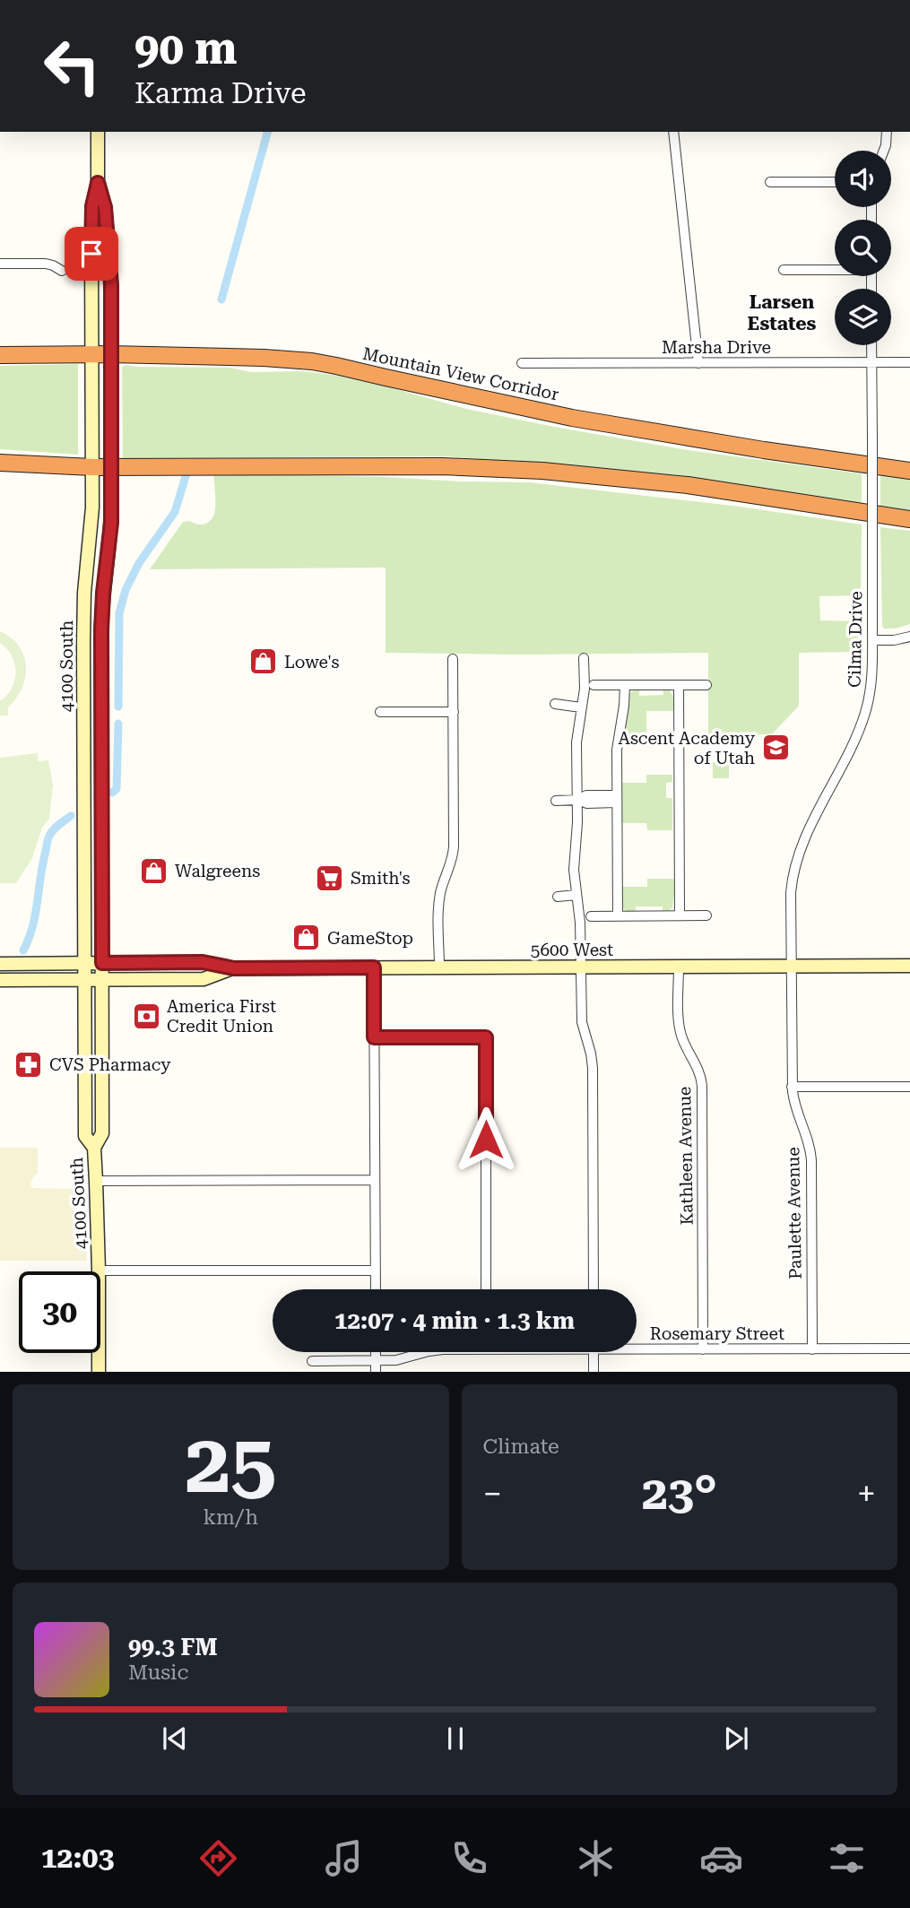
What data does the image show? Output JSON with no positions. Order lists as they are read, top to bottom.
{
  "streets": {
    "highway": ["Mountain View Corridor"],
    "main road": ["4100 South", "5600 West"],
    "street": [
      "Marsha Drive",
      "Cilma Drive",
      "Kathleen Avenue",
      "Paulette Avenue",
      "Rosemary Street"
    ]
  },
  "crossings": [
    ["Marsha Drive", "Cilma Drive"],
    ["Mountain View Corridor", "4100 South"],
    ["Cilma Drive", "5600 West"],
    ["Cilma Drive", "Paulette Avenue"],
    ["4100 South", "5600 West"],
    ["5600 West", "Kathleen Avenue"],
    ["5600 West", "Paulette Avenue"],
    ["Kathleen Avenue", "Rosemary Street"],
    ["Paulette Avenue", "Rosemary Street"]
  ],
  "districts": ["Larsen Estates"],
  "places": {
    "shop": ["Lowe's", "Walgreens", "GameStop"],
    "school or university": ["Ascent Academy of Utah"],
    "supermarket": ["Smith's"],
    "bank": ["America First Credit Union"],
    "pharmacy": ["CVS Pharmacy"]
  },
  "page": {
    "turn": ["90 m", "Karma Drive"],
    "limit": "30",
    "trip": "12:07 · 4 min · 1.3 km",
    "tile": [
      ["25", "km/h"],
      "Climate"
    ],
    "heat": ["−", "23°", "+"],
    "song": ["99.3 FM", "Music"],
    "tabs": "12:03"
  }
}
